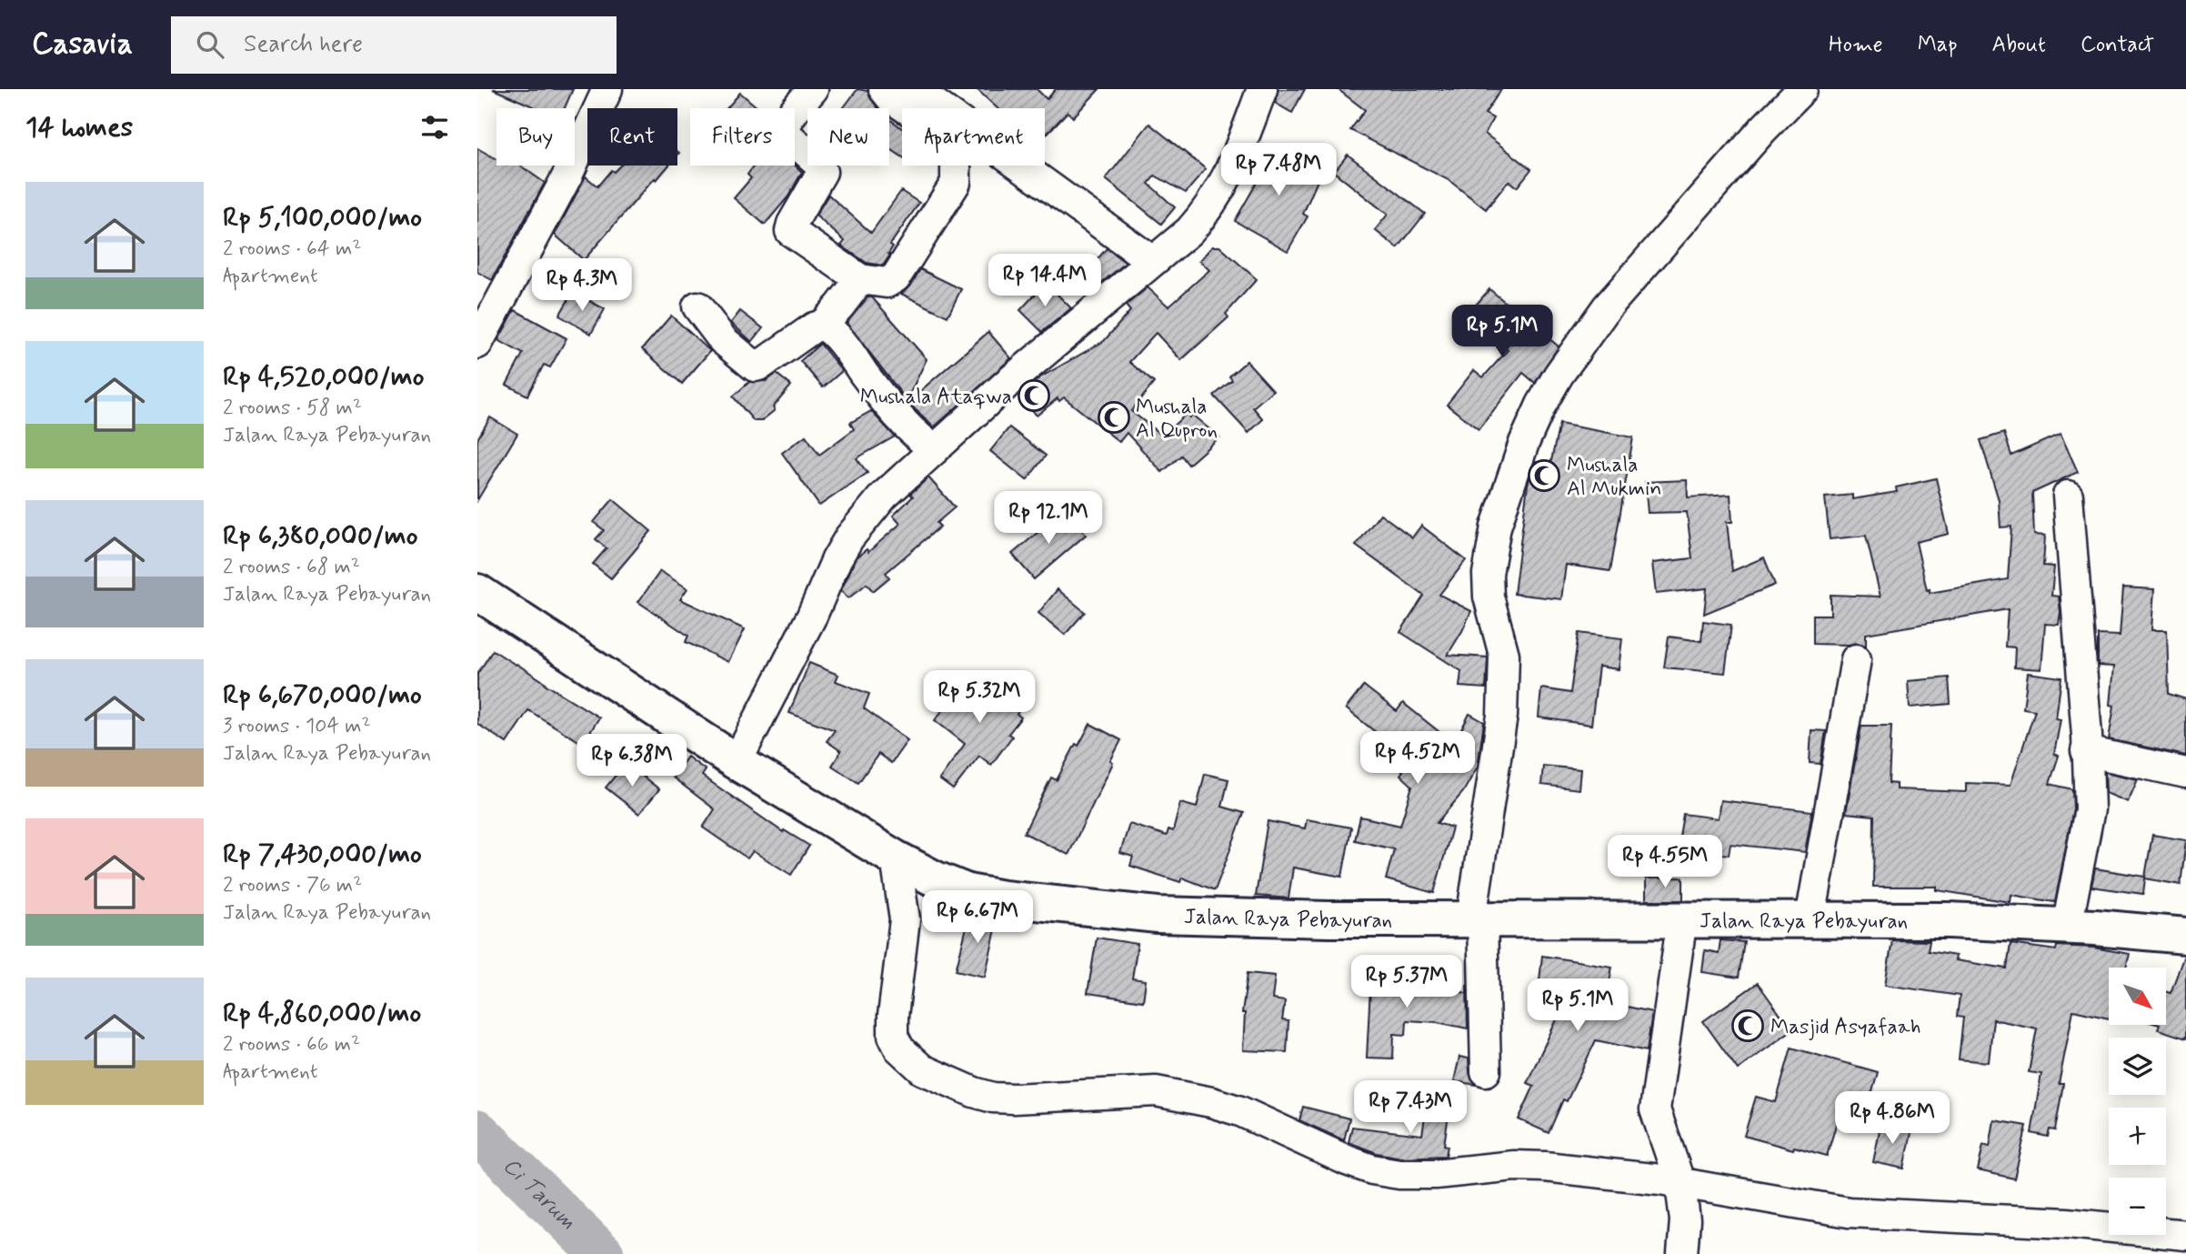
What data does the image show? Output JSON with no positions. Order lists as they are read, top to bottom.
{
  "streets": {
    "main road": ["Jalan Raya Pebayuran"]
  },
  "water": ["Ci Tarum"],
  "places": {
    "mosque": [
      "Mushala Ataqwa",
      "Mushala Al Qupron",
      "Mushala Al Mukmin",
      "Masjid Asyafaah"
    ]
  },
  "north": "bottom right",
  "page": {
    "header": "Casavia",
    "search": "Search here",
    "nav": [
      "Home",
      "Map",
      "About",
      "Contact"
    ],
    "heading": "14 homes",
    "chip": [
      "Buy",
      "Rent",
      "Filters",
      "New",
      "Apartment"
    ],
    "price": [
      "Rp 7.48M",
      "Rp 14.4M",
      "Rp 4.3M",
      "Rp 5.1M",
      "Rp 12.1M",
      "Rp 5.32M",
      "Rp 4.52M",
      "Rp 6.38M",
      "Rp 4.55M",
      "Rp 6.67M",
      "Rp 5.37M",
      "Rp 5.1M",
      "Rp 7.43M",
      "Rp 4.86M"
    ],
    "list": [
      {
        "name": "Rp 5,100,000/mo",
        "note": "2 rooms · 64 m² · Apartment"
      },
      {
        "name": "Rp 4,520,000/mo",
        "note": "2 rooms · 58 m² · Jalan Raya Pebayuran"
      },
      {
        "name": "Rp 6,380,000/mo",
        "note": "2 rooms · 68 m² · Jalan Raya Pebayuran"
      },
      {
        "name": "Rp 6,670,000/mo",
        "note": "3 rooms · 104 m² · Jalan Raya Pebayuran"
      },
      {
        "name": "Rp 7,430,000/mo",
        "note": "2 rooms · 76 m² · Jalan Raya Pebayuran"
      },
      {
        "name": "Rp 4,860,000/mo",
        "note": "2 rooms · 66 m² · Apartment"
      }
    ],
    "map_buttons": ["+", "−"]
  }
}
